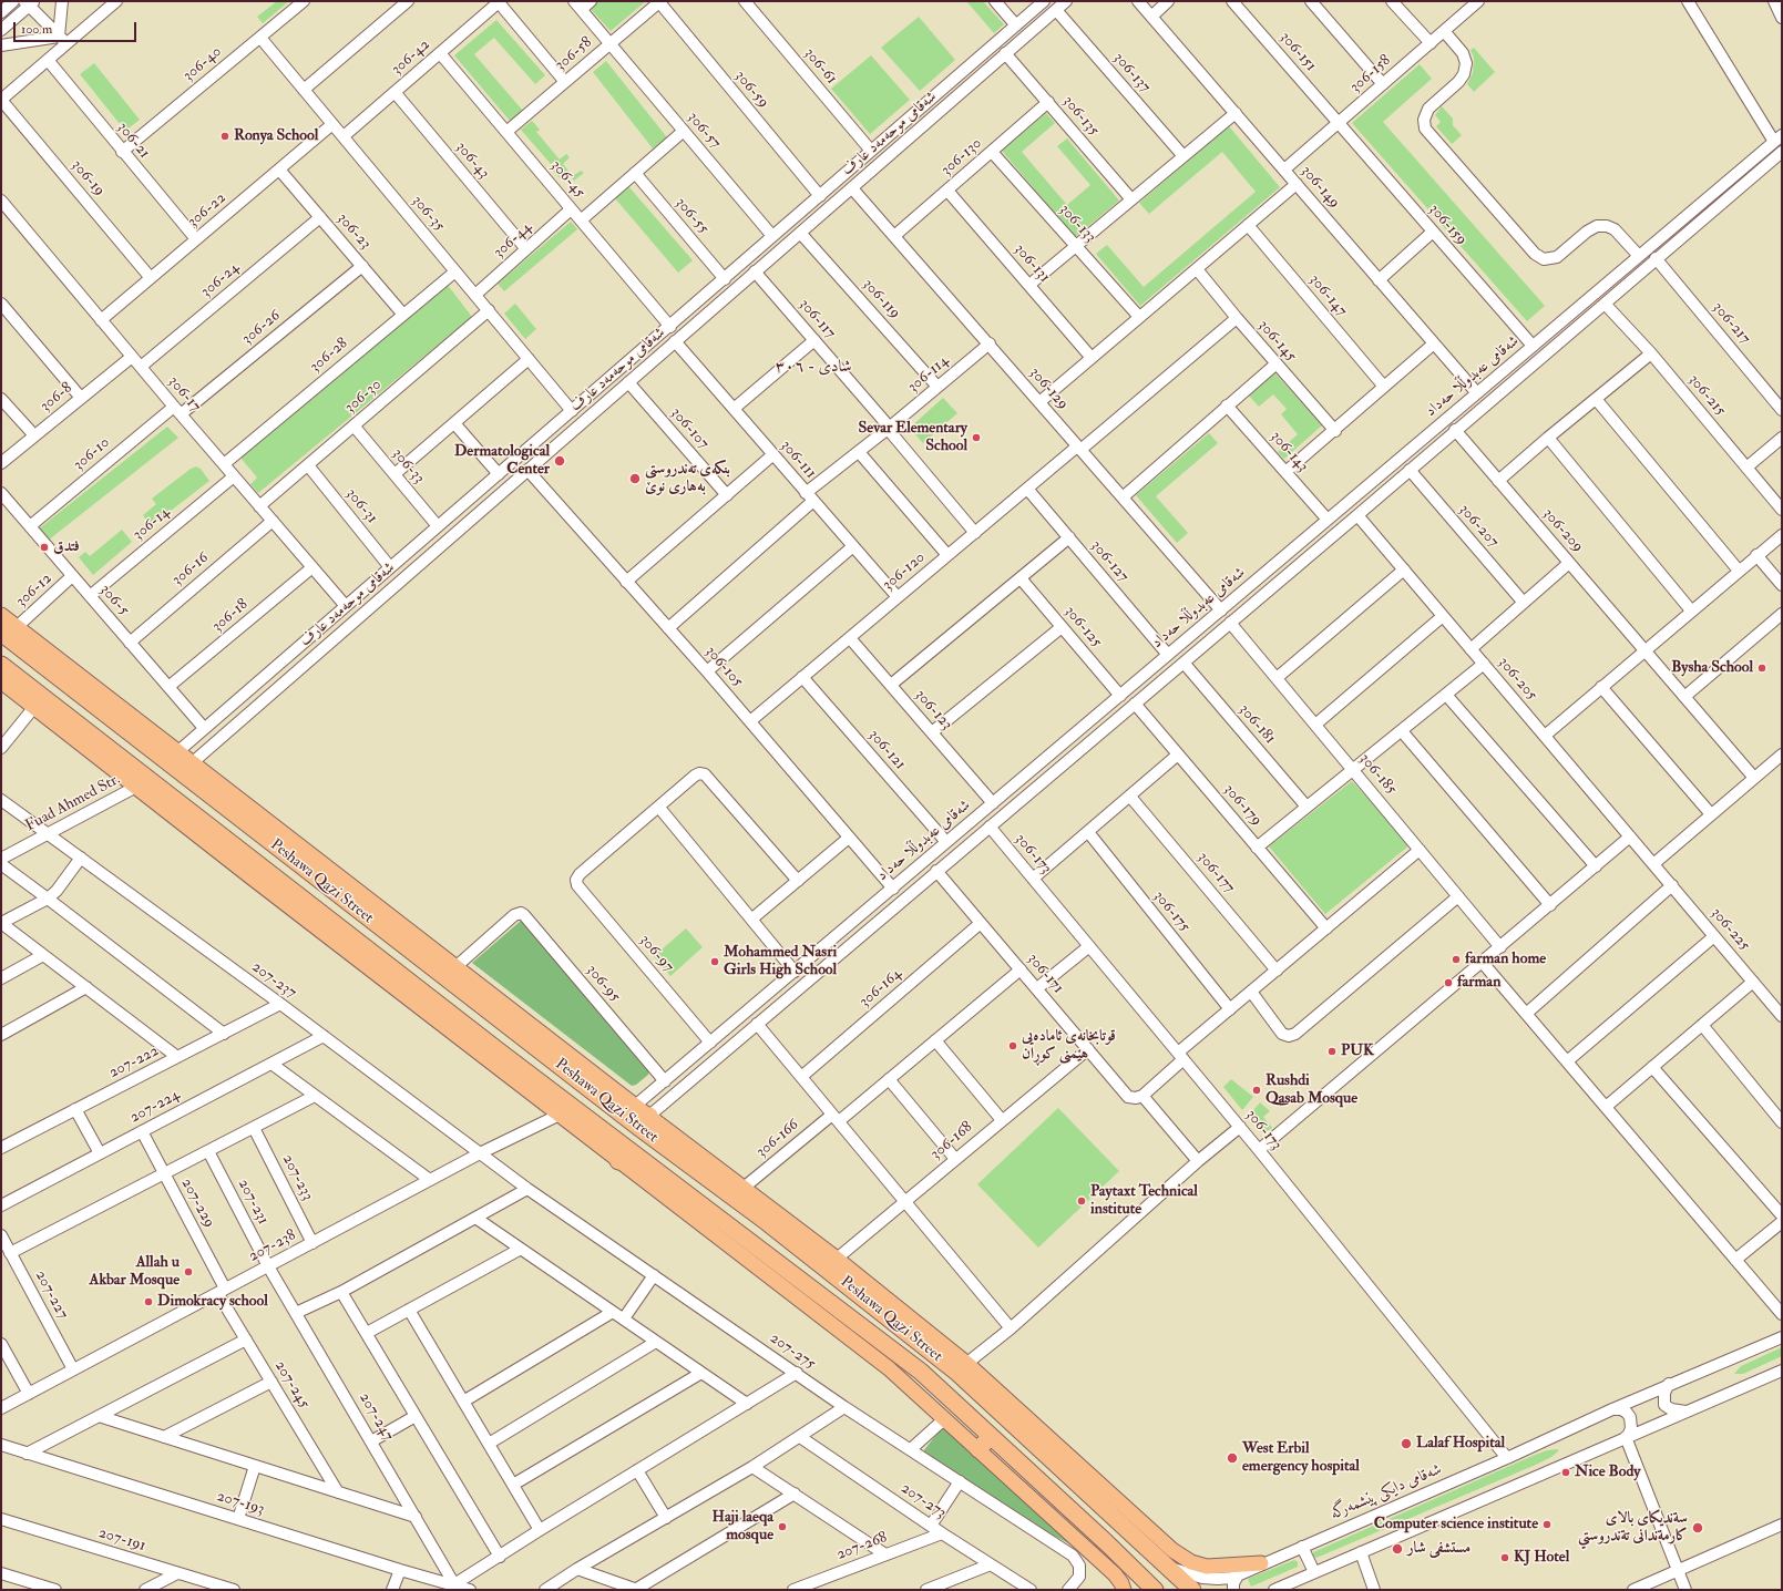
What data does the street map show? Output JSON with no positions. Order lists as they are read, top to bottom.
{
  "streets": {
    "highway": ["Peshawa Qazi Street"],
    "street": [
      "306-151",
      "306-58",
      "306-42",
      "306-40",
      "306-61",
      "306-137",
      "306-158",
      "306-59",
      "306-135",
      "306-57",
      "شەقامی موحەمەد عارف",
      "306-21",
      "306-130",
      "306-43",
      "306-19",
      "306-45",
      "306-149",
      "306-22",
      "306-35",
      "306-55",
      "306-133",
      "306-159",
      "306-23",
      "306-44",
      "306-131",
      "306-24",
      "306-147",
      "306-119",
      "306-117",
      "306-217",
      "306-26",
      "306-145",
      "306-28",
      "306-114",
      "شەقامی عەبدوڵڵا حەداد",
      "306-129",
      "306-17",
      "306-215",
      "306-30",
      "306-8",
      "306-107",
      "306-143",
      "306-10",
      "306-111",
      "306-33",
      "306-31",
      "306-14",
      "306-207",
      "306-209",
      "306-127",
      "306-16",
      "306-120",
      "306-12",
      "306-5",
      "306-18",
      "306-125",
      "306-105",
      "306-205",
      "306-123",
      "306-181",
      "306-121",
      "306-185",
      "Fuad Ahmed Str.",
      "306-179",
      "306-173",
      "306-177",
      "306-175",
      "306-225",
      "306-97",
      "306-171",
      "207-237",
      "306-95",
      "306-164",
      "207-222",
      "207-224",
      "306-166",
      "306-168",
      "207-233",
      "207-231",
      "207-229",
      "207-238",
      "207-227",
      "207-275",
      "207-245",
      "207-247",
      "شەقامی دایکی پێشمەرگە",
      "207-273",
      "207-193",
      "207-191",
      "207-268"
    ]
  },
  "crossings": [
    ["306-151", "306-158"],
    ["306-151", "306-159"],
    ["306-58", "306-59"],
    ["306-58", "306-57"],
    ["306-58", "306-45"],
    ["306-42", "306-43"],
    ["306-42", "306-45"],
    ["306-42", "306-35"],
    ["306-40", "306-21"],
    ["306-40", "306-35"],
    ["306-61", "شەقامی موحەمەد عارف"],
    ["306-137", "شەقامی موحەمەد عارف"],
    ["306-158", "306-149"],
    ["306-158", "306-159"],
    ["306-59", "شەقامی موحەمەد عارف"],
    ["306-135", "شەقامی موحەمەد عارف"],
    ["306-135", "306-130"],
    ["306-57", "شەقامی موحەمەد عارف"],
    ["شەقامی موحەمەد عارف", "306-45"],
    ["شەقامی موحەمەد عارف", "306-35"],
    ["شەقامی موحەمەد عارف", "306-55"],
    ["شەقامی موحەمەد عارف", "306-119"],
    ["شەقامی موحەمەد عارف", "306-117"],
    ["شەقامی موحەمەد عارف", "306-129"],
    ["شەقامی موحەمەد عارف", "306-17"],
    ["شەقامی موحەمەد عارف", "306-107"],
    ["شەقامی موحەمەد عارف", "306-111"],
    ["شەقامی موحەمەد عارف", "306-33"],
    ["شەقامی موحەمەد عارف", "306-31"],
    ["شەقامی موحەمەد عارف", "306-5"],
    ["شەقامی موحەمەد عارف", "306-105"],
    ["306-21", "306-22"],
    ["306-130", "306-133"],
    ["306-130", "306-131"],
    ["306-130", "306-129"],
    ["306-43", "306-44"],
    ["306-19", "306-22"],
    ["306-45", "306-44"],
    ["306-149", "شەقامی عەبدوڵڵا حەداد"],
    ["306-22", "306-35"],
    ["306-22", "306-23"],
    ["306-22", "306-17"],
    ["306-35", "306-44"],
    ["306-35", "306-28"],
    ["306-35", "306-30"],
    ["306-159", "شەقامی عەبدوڵڵا حەداد"],
    ["306-23", "306-24"],
    ["306-23", "306-26"],
    ["306-23", "306-28"],
    ["306-24", "306-17"],
    ["306-119", "306-114"],
    ["306-117", "306-114"],
    ["306-117", "306-120"],
    ["306-217", "شەقامی عەبدوڵڵا حەداد"],
    ["306-26", "306-17"],
    ["306-26", "306-10"],
    ["306-145", "306-120"],
    ["306-28", "306-17"],
    ["306-114", "306-129"],
    ["306-114", "306-111"],
    ["306-114", "306-105"],
    ["شەقامی عەبدوڵڵا حەداد", "306-129"],
    ["شەقامی عەبدوڵڵا حەداد", "306-215"],
    ["شەقامی عەبدوڵڵا حەداد", "306-143"],
    ["شەقامی عەبدوڵڵا حەداد", "306-207"],
    ["شەقامی عەبدوڵڵا حەداد", "306-209"],
    ["شەقامی عەبدوڵڵا حەداد", "306-127"],
    ["شەقامی عەبدوڵڵا حەداد", "306-125"],
    ["شەقامی عەبدوڵڵا حەداد", "306-105"],
    ["شەقامی عەبدوڵڵا حەداد", "306-205"],
    ["شەقامی عەبدوڵڵا حەداد", "306-123"],
    ["شەقامی عەبدوڵڵا حەداد", "306-181"],
    ["شەقامی عەبدوڵڵا حەداد", "306-121"],
    ["شەقامی عەبدوڵڵا حەداد", "306-185"],
    ["شەقامی عەبدوڵڵا حەداد", "306-179"],
    ["شەقامی عەبدوڵڵا حەداد", "306-173"],
    ["شەقامی عەبدوڵڵا حەداد", "Peshawa Qazi Street"],
    ["شەقامی عەبدوڵڵا حەداد", "306-97"],
    ["شەقامی عەبدوڵڵا حەداد", "306-171"],
    ["شەقامی عەبدوڵڵا حەداد", "306-95"],
    ["306-129", "306-120"],
    ["306-17", "306-30"],
    ["306-17", "306-8"],
    ["306-17", "306-10"],
    ["306-17", "306-14"],
    ["306-17", "306-16"],
    ["306-17", "306-18"],
    ["306-30", "306-33"],
    ["306-30", "306-31"],
    ["306-10", "306-5"],
    ["306-111", "306-120"],
    ["306-14", "306-5"],
    ["306-127", "306-120"],
    ["306-16", "306-5"],
    ["306-120", "306-105"],
    ["306-120", "306-123"],
    ["306-120", "306-121"],
    ["306-12", "306-5"],
    ["306-12", "Peshawa Qazi Street"],
    ["306-5", "306-18"],
    ["306-205", "306-225"],
    ["Fuad Ahmed Str.", "207-237"],
    ["306-173", "شەقامی دایکی پێشمەرگە"],
    ["Peshawa Qazi Street", "306-168"],
    ["Peshawa Qazi Street", "شەقامی دایکی پێشمەرگە"],
    ["306-171", "306-164"],
    ["306-171", "306-166"],
    ["306-171", "306-168"],
    ["207-237", "207-222"],
    ["207-237", "207-224"],
    ["207-237", "207-238"],
    ["207-237", "207-275"],
    ["207-224", "207-229"],
    ["207-233", "207-238"],
    ["207-231", "207-238"],
    ["207-231", "207-247"],
    ["207-229", "207-238"],
    ["207-229", "207-245"],
    ["207-238", "207-227"],
    ["207-238", "207-275"],
    ["207-238", "207-245"],
    ["207-238", "207-247"],
    ["207-247", "207-193"],
    ["207-273", "207-268"]
  ],
  "districts": ["شادی - ٣٠٦"],
  "places": [
    "Ronya School",
    "Sevar Elementary School",
    "Dermatological Center",
    "بنکەی تەندروستی بەهاری نوێ",
    "فتدق",
    "Bysha School",
    "farman home",
    "Mohammed Nasri Girls High School",
    "farman",
    "قوتابخانەی ئامادەیی هێمنی کوڕان",
    "PUK",
    "Rushdi Qasab Mosque",
    "Paytaxt Technical institute",
    "Allah u Akbar Mosque",
    "Dimokracy school",
    "Lalaf Hospital",
    "West Erbil emergency hospital",
    "Nice Body",
    "Computer science institute",
    "Haji laeqa mosque",
    "سةنديكاى بالاى كارمةندانى تةندروستي",
    "مستشفى شار",
    "KJ Hotel"
  ],
  "scale_bar": "100 m"
}
